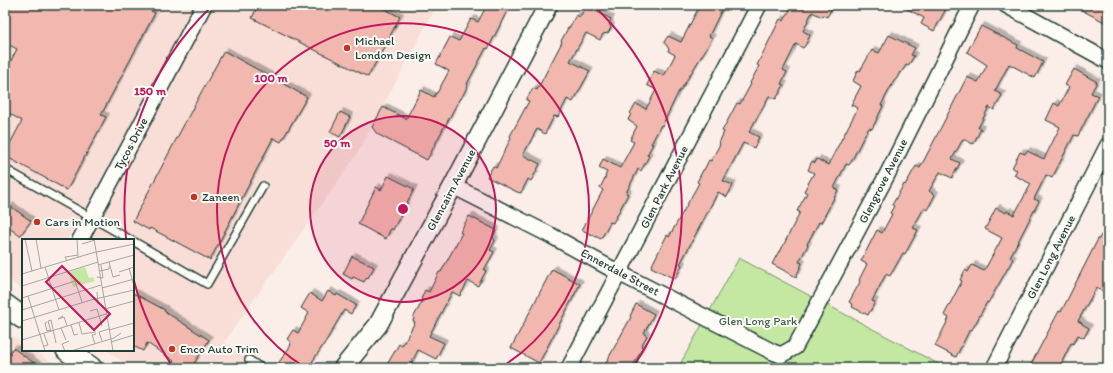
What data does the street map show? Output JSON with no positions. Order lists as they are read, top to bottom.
{
  "streets": {
    "street": [
      "Tycos Drive",
      "Glengrove Avenue",
      "Glen Park Avenue",
      "Glencairn Avenue",
      "Glen Long Avenue",
      "Ennerdale Street"
    ]
  },
  "crossings": [
    ["Glengrove Avenue", "Ennerdale Street"],
    ["Glen Park Avenue", "Ennerdale Street"],
    ["Glencairn Avenue", "Ennerdale Street"]
  ],
  "parks": ["Glen Long Park"],
  "places": [
    "Michael London Design",
    "Zaneen",
    "Cars in Motion",
    "Enco Auto Trim"
  ],
  "rings": ["100 m", "150 m", "50 m"]
}
